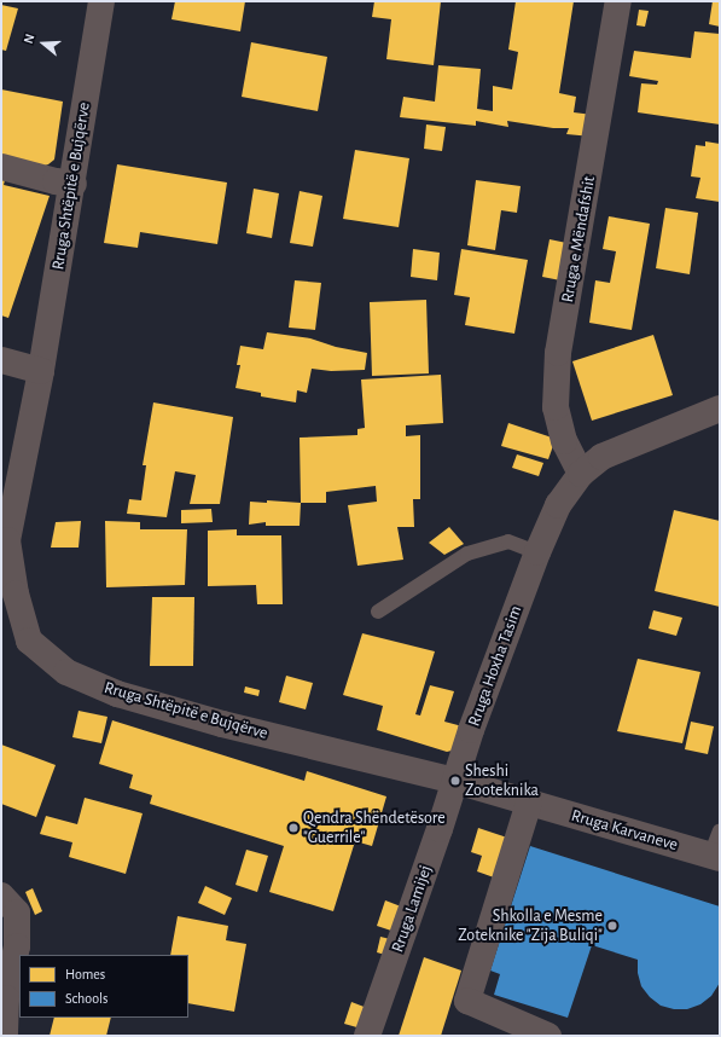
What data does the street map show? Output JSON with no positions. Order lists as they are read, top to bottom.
{
  "streets": {
    "street": [
      "Rruga Shtëpitë e Bujqërve",
      "Rruga e Mëndafshit",
      "Rruga Hoxha Tasim",
      "Rruga Karvaneve",
      "Rruga Lamijej"
    ]
  },
  "crossings": [
    ["Rruga Shtëpitë e Bujqërve", "Rruga Hoxha Tasim"],
    ["Rruga Shtëpitë e Bujqërve", "Rruga Karvaneve"],
    ["Rruga Shtëpitë e Bujqërve", "Rruga Lamijej"],
    ["Rruga e Mëndafshit", "Rruga Hoxha Tasim"],
    ["Rruga Hoxha Tasim", "Rruga Karvaneve"],
    ["Rruga Hoxha Tasim", "Rruga Lamijej"],
    ["Rruga Karvaneve", "Rruga Lamijej"]
  ],
  "places": ["Sheshi Zooteknika", "Qendra Shëndetësore \"Guerrile\"", "Shkolla e Mesme Zoteknike \"Zija Buliqi\""],
  "legend": ["Homes", "Schools"],
  "north": "left"
}
